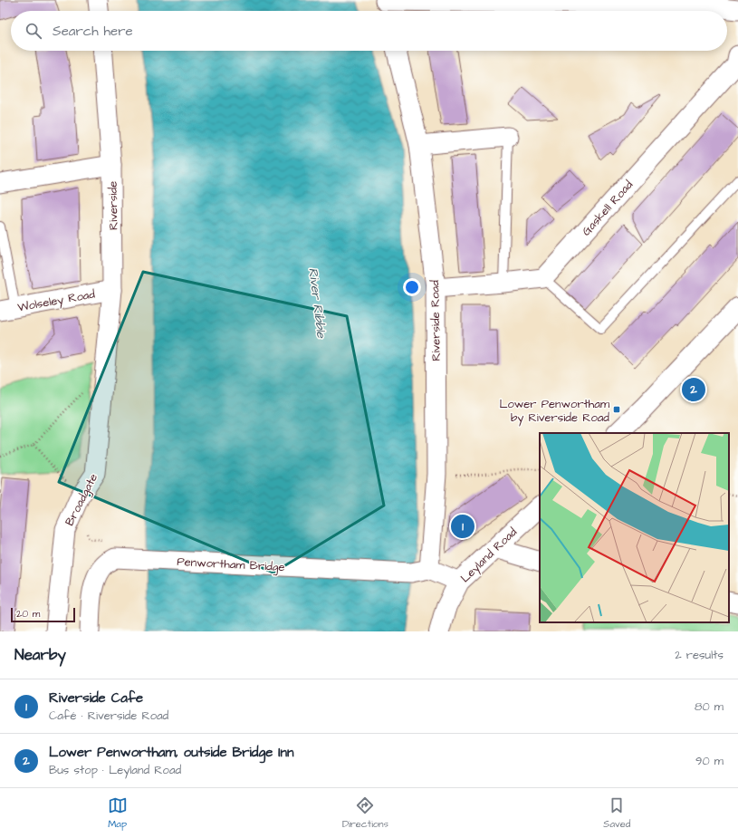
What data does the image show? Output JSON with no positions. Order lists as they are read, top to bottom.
{
  "streets": {
    "main road": ["Leyland Road"],
    "street": [
      "Riverside",
      "Gaskell Road",
      "Wolseley Road",
      "Riverside Road",
      "Broadgate",
      "Penwortham Bridge"
    ]
  },
  "crossings": [
    ["Riverside", "Wolseley Road"],
    ["Riverside", "Broadgate"],
    ["Riverside Road", "Penwortham Bridge"]
  ],
  "water": ["River Ribble"],
  "places": {
    "transit": ["Lower Penwortham by Riverside Road"]
  },
  "scale_bar": "20 m",
  "page": {
    "search": "Search here",
    "pins": ["2", "1"],
    "scale": "20 m",
    "heading": ["Nearby", "2 results"],
    "list": [
      {
        "mark": "1",
        "name": "Riverside Cafe",
        "note": "Café · Riverside Road",
        "value": "80 m"
      },
      {
        "mark": "2",
        "name": "Lower Penwortham, outside Bridge Inn",
        "note": "Bus stop · Leyland Road",
        "value": "90 m"
      }
    ],
    "nav": ["Map", "Directions", "Saved"]
  }
}
